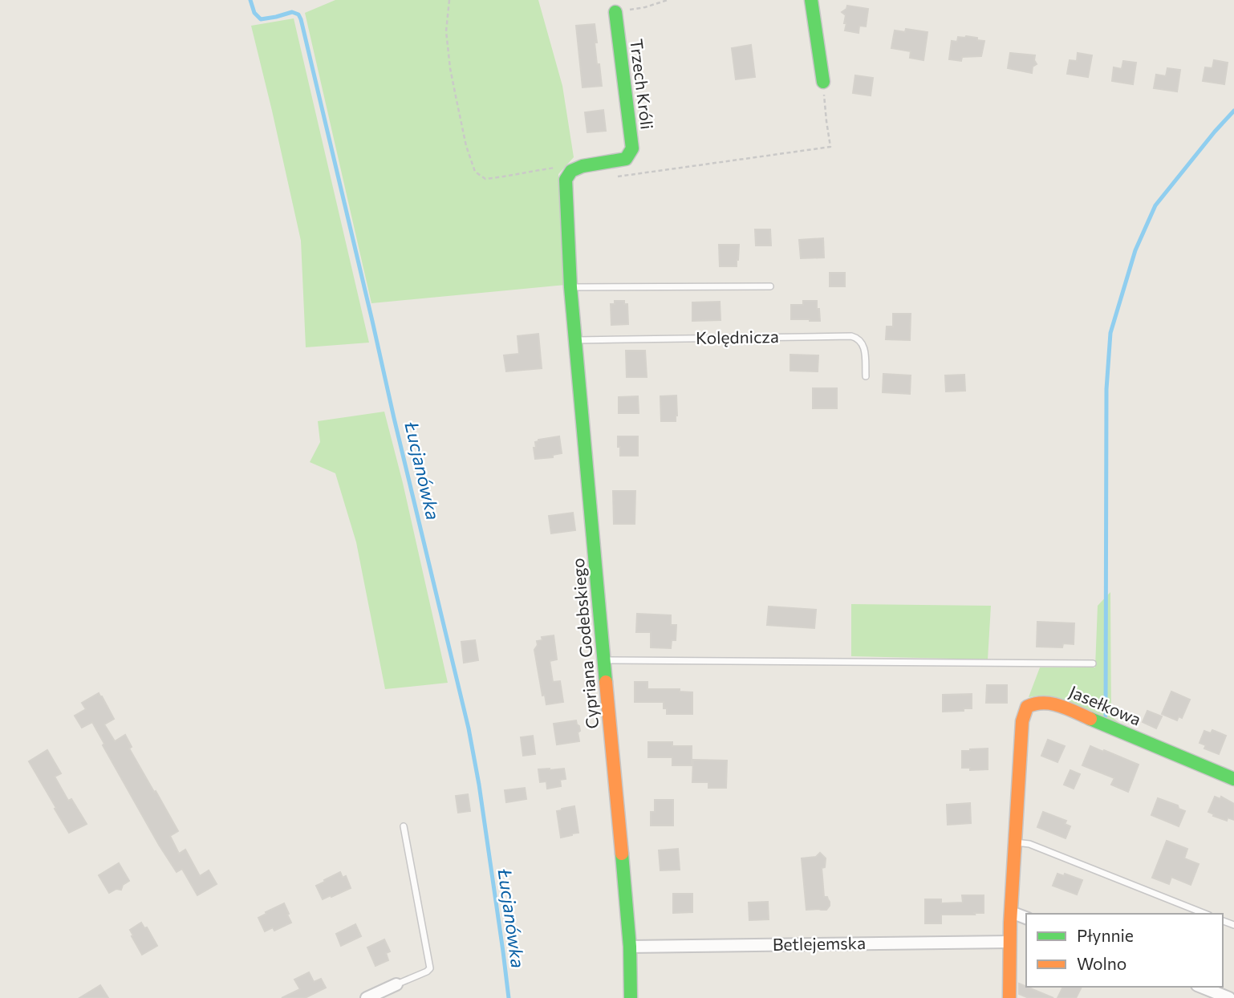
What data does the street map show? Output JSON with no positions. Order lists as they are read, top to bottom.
{
  "streets": {
    "street": [
      "Trzech Króli",
      "Cypriana Godebskiego",
      "Jasełkowa",
      "Betlejemska"
    ],
    "lane": ["Kolędnicza"]
  },
  "crossings": [
    ["Trzech Króli", "Cypriana Godebskiego"],
    ["Kolędnicza", "Cypriana Godebskiego"],
    ["Cypriana Godebskiego", "Betlejemska"],
    ["Jasełkowa", "Betlejemska"]
  ],
  "water": ["Łucjanówka"],
  "legend": ["Płynnie", "Wolno"]
}
